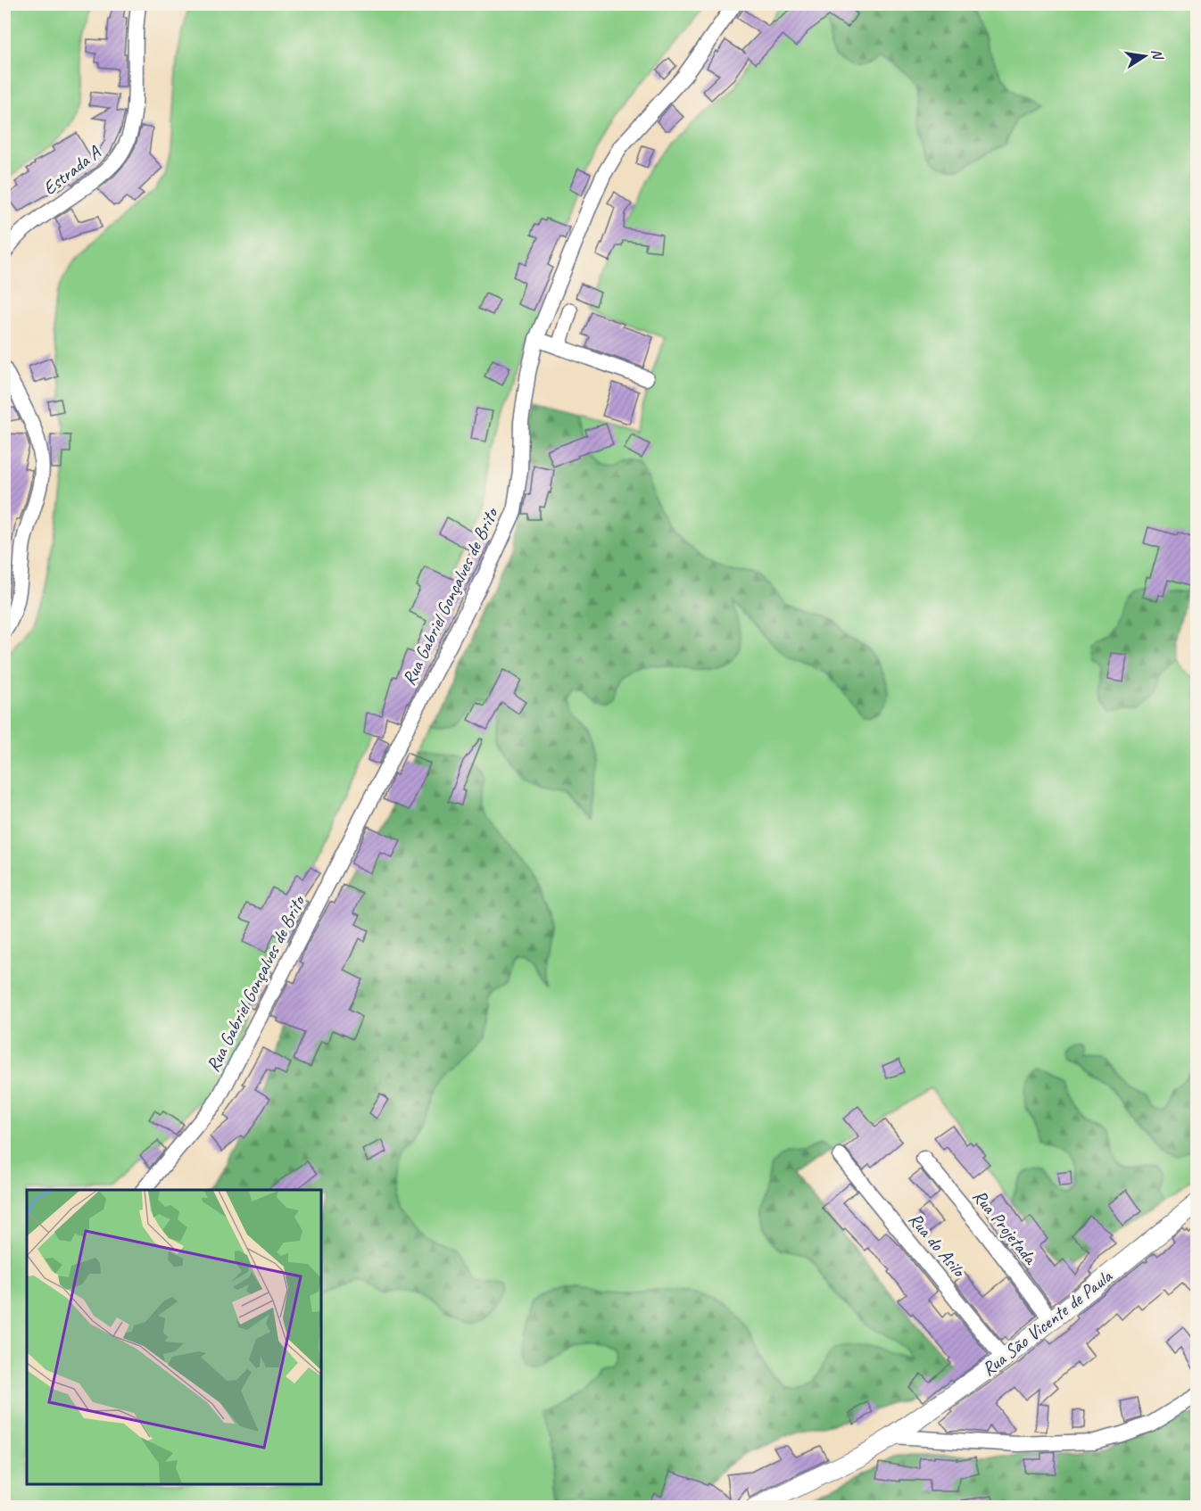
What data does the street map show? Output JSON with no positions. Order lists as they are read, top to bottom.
{
  "streets": {
    "street": [
      "Estrada A",
      "Rua Gabriel Gonçalves de Brito",
      "Rua Projetada",
      "Rua do Asilo",
      "Rua São Vicente de Paula"
    ]
  },
  "crossings": [
    ["Rua Projetada", "Rua São Vicente de Paula"],
    ["Rua do Asilo", "Rua São Vicente de Paula"]
  ],
  "north": "right"
}
